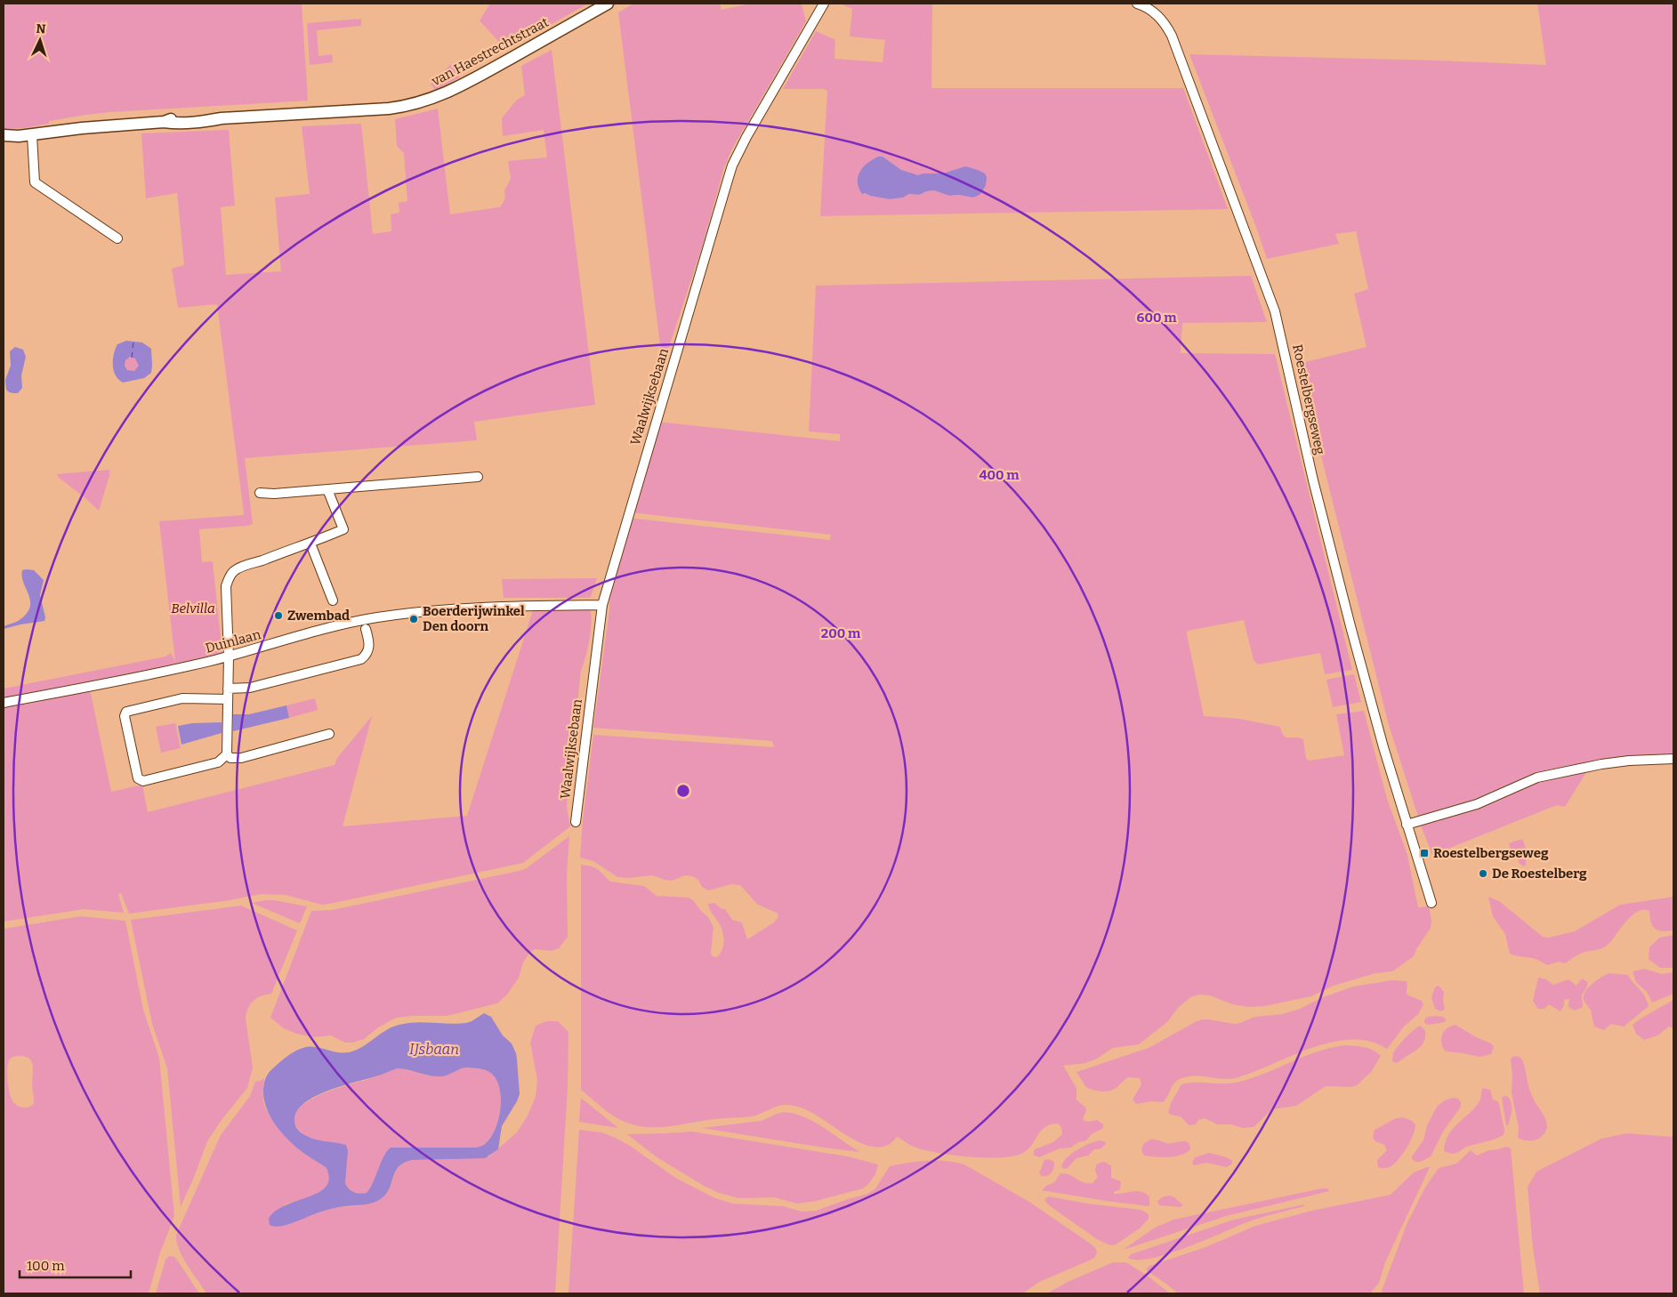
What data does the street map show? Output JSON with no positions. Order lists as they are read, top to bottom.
{
  "streets": {
    "street": [
      "van Haestrechtstraat",
      "Waalwijksebaan",
      "Roestelbergseweg",
      "Duinlaan"
    ]
  },
  "crossings": [
    ["Waalwijksebaan", "Duinlaan"]
  ],
  "water": ["IJsbaan"],
  "parks": ["Belvilla"],
  "places": {
    "other": ["Zwembad", "Boerderijwinkel Den doorn", "De Roestelberg"],
    "transit": ["Roestelbergseweg"]
  },
  "scale_bar": "100 m",
  "north": "top",
  "rings": ["600 m", "400 m", "200 m"]
}
